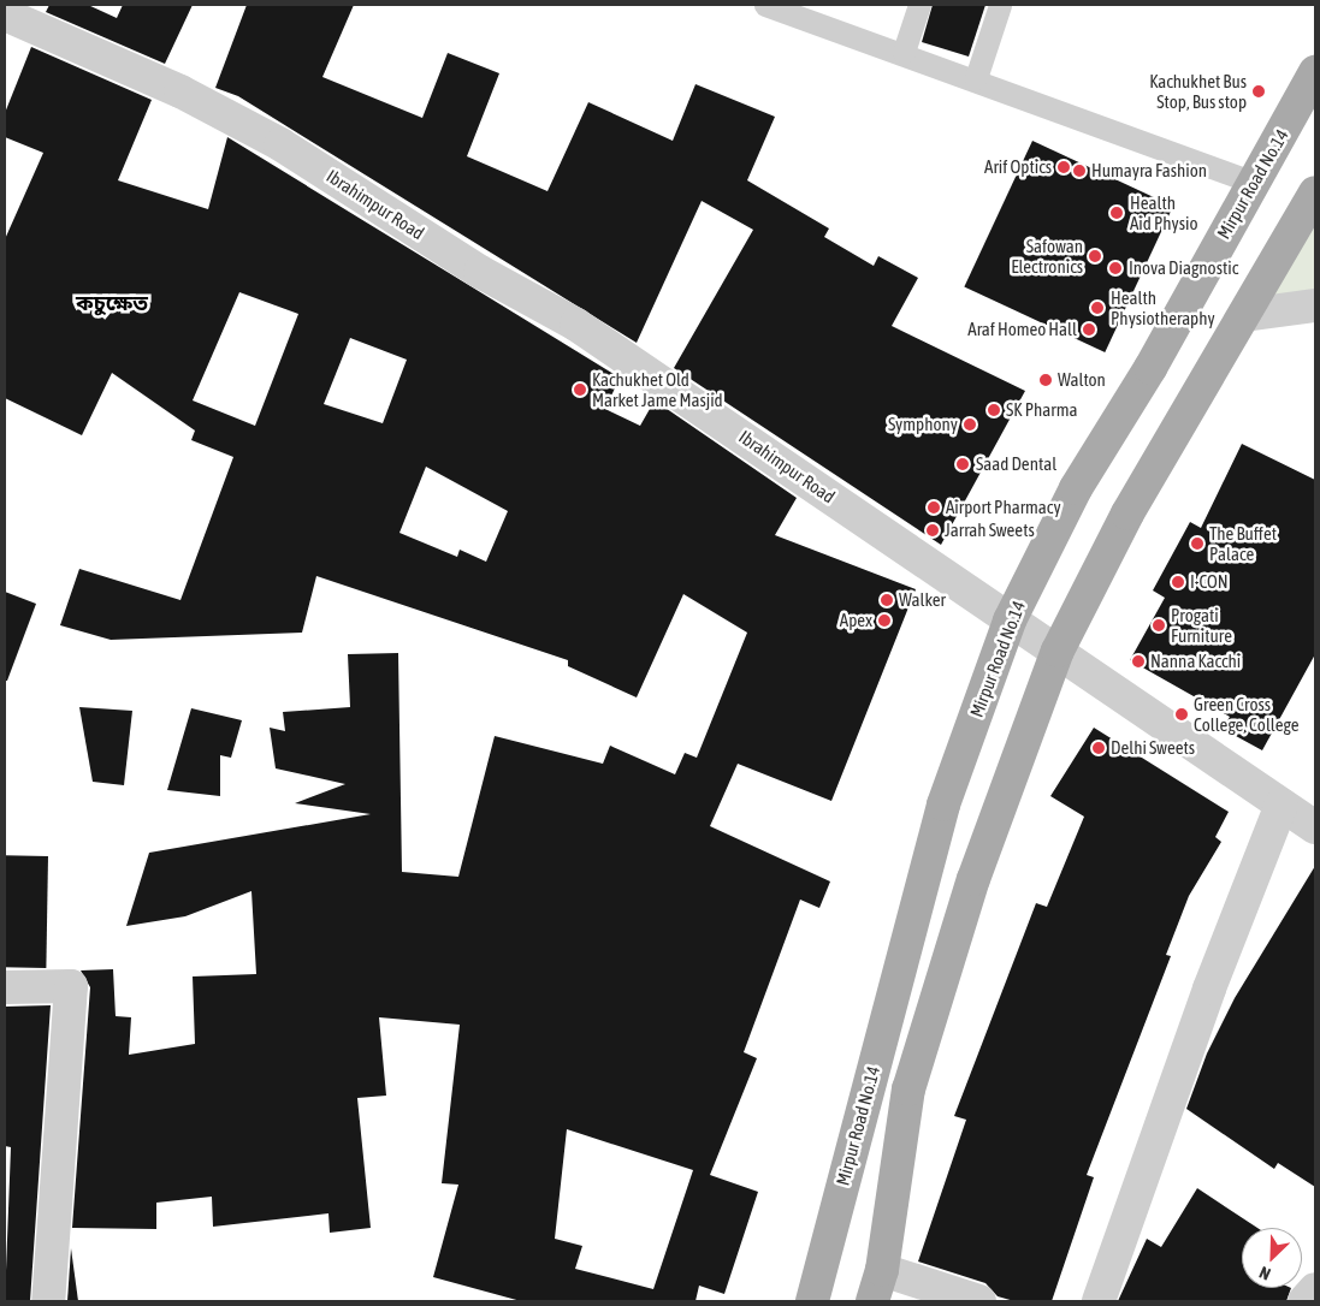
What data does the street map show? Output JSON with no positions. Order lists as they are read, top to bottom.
{
  "streets": {
    "main road": ["Mirpur Road No.14"],
    "street": ["Ibrahimpur Road"]
  },
  "crossings": [
    ["Mirpur Road No.14", "Ibrahimpur Road"]
  ],
  "districts": ["কচুক্ষেত"],
  "places": [
    "Kachukhet Bus Stop, Bus stop",
    "Arif Optics",
    "Humayra Fashion",
    "Health Aid Physio",
    "Safowan Electronics",
    "Inova Diagnostic",
    "Health Physiotheraphy",
    "Araf Homeo Hall",
    "Walton",
    "Kachukhet Old Market Jame Masjid",
    "SK Pharma",
    "Symphony",
    "Saad Dental",
    "Airport Pharmacy",
    "Jarrah Sweets",
    "The Buffet Palace",
    "I-CON",
    "Walker",
    "Apex",
    "Progati Furniture",
    "Nanna Kacchi",
    "Green Cross College, College",
    "Delhi Sweets"
  ],
  "north": "bottom left"
}
